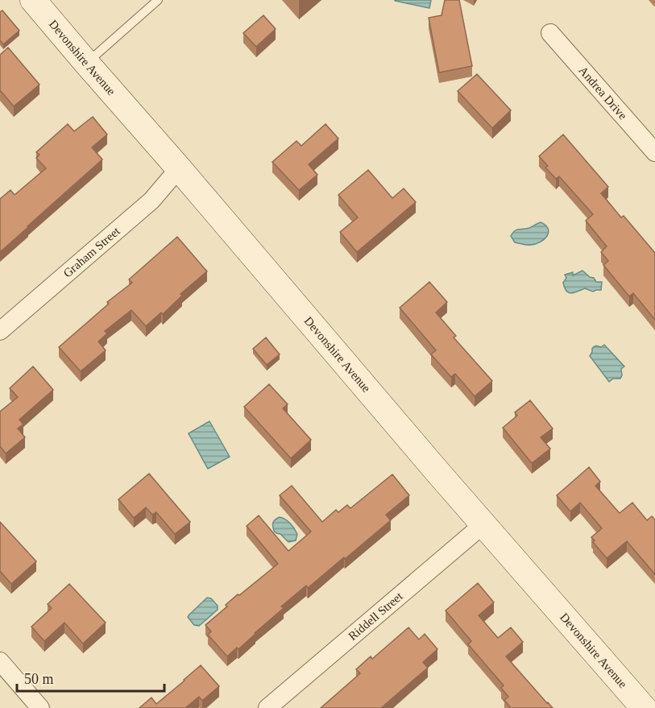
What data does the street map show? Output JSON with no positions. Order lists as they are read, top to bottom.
{
  "streets": {
    "main road": ["Devonshire Avenue"],
    "street": ["Andrea Drive", "Graham Street", "Riddell Street"]
  },
  "crossings": [
    ["Devonshire Avenue", "Graham Street"],
    ["Devonshire Avenue", "Riddell Street"]
  ],
  "scale_bar": "50 m"
}
